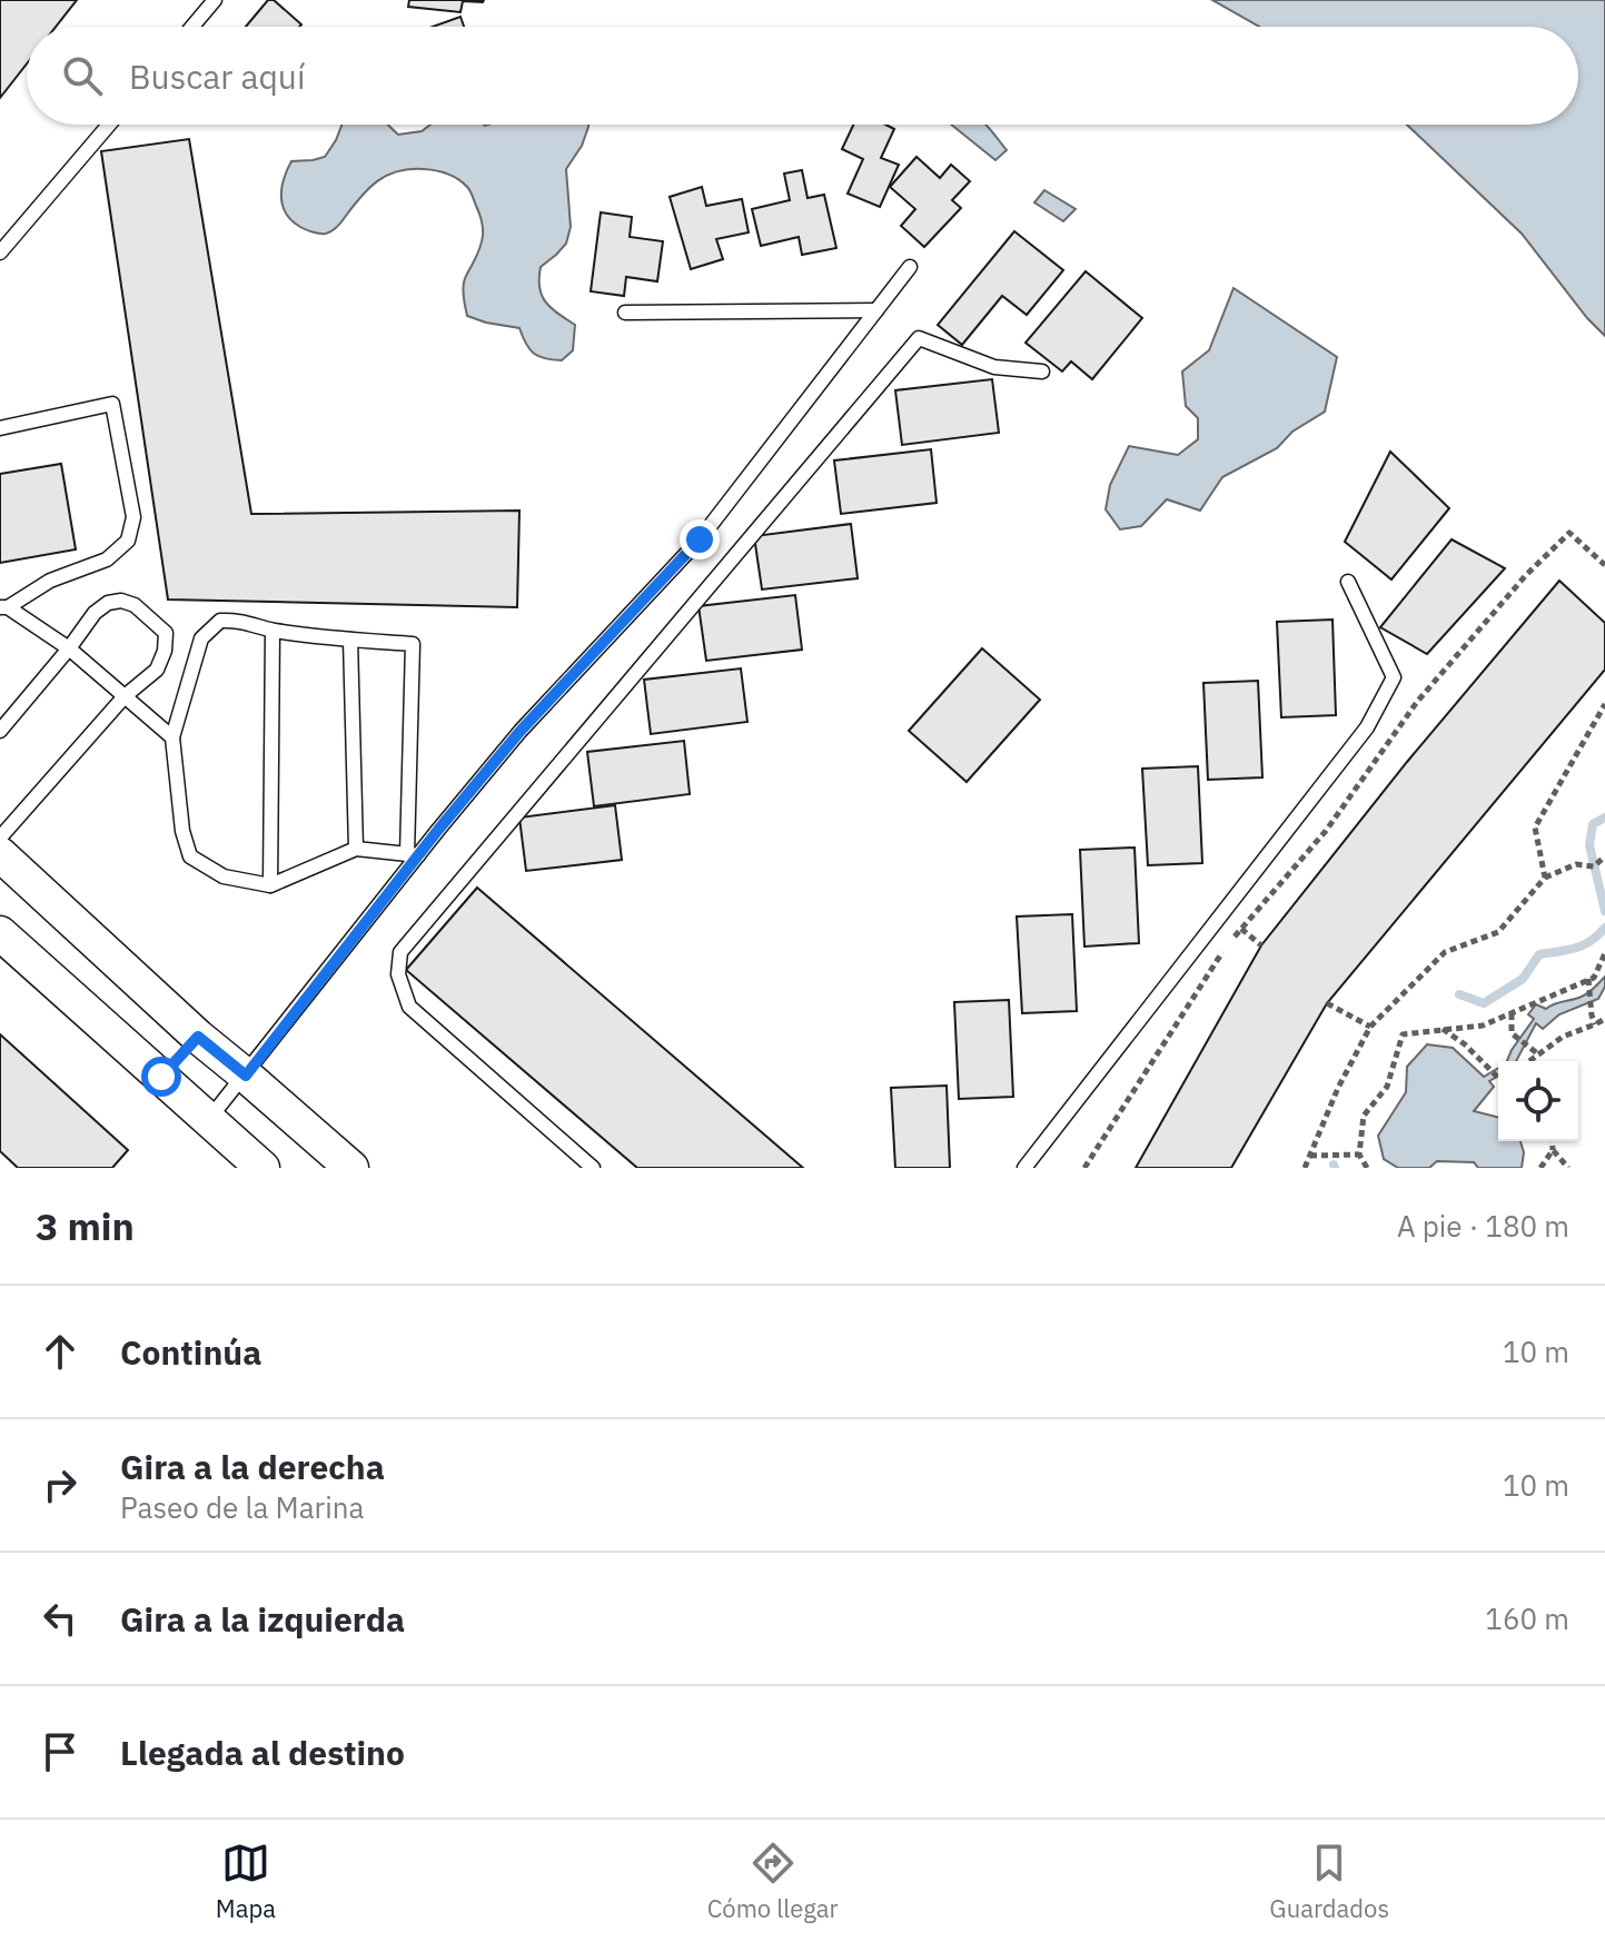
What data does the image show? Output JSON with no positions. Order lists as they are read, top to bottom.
{
  "page": {
    "search": "Buscar aquí",
    "heading": ["3 min", "A pie · 180 m"],
    "list": [
      ["Continúa", "10 m"],
      ["Gira a la derecha", "Paseo de la Marina", "10 m"],
      ["Gira a la izquierda", "160 m"],
      "Llegada al destino"
    ],
    "nav": ["Mapa", "Cómo llegar", "Guardados"]
  }
}
